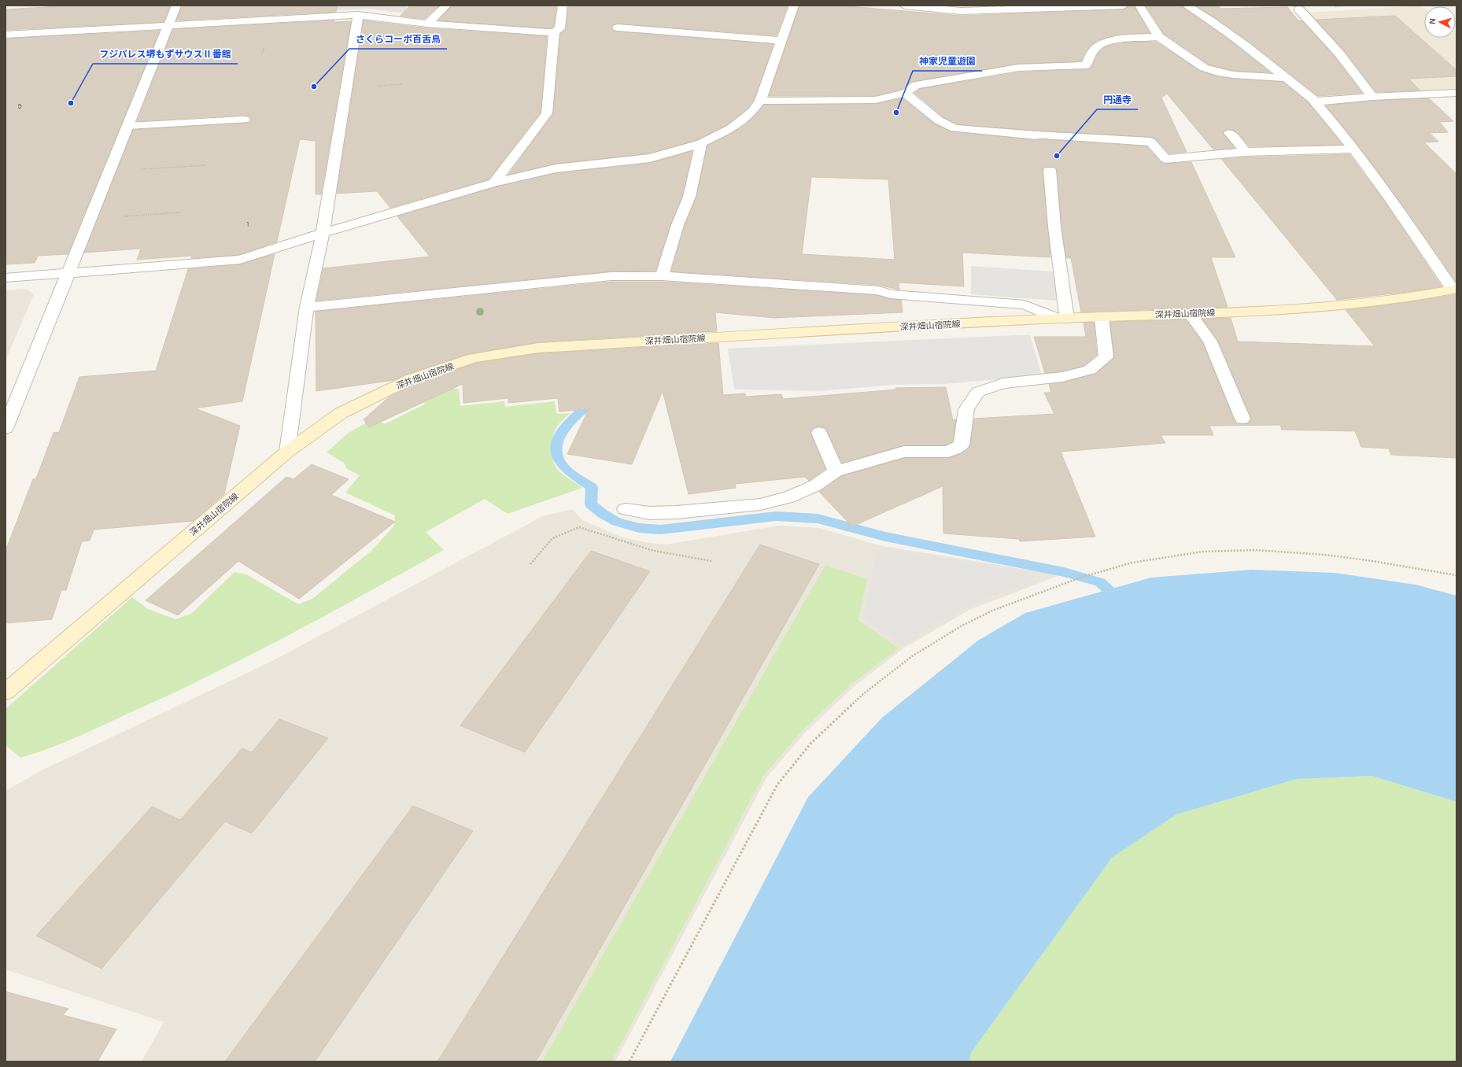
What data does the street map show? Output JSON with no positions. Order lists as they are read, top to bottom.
{
  "streets": {
    "main road": ["深井畑山宿院線"]
  },
  "places": [
    "さくらコーポ百舌鳥",
    "フジパレス堺もずサウスⅡ番館",
    "神家児童遊園",
    "円通寺"
  ],
  "house_numbers": ["9", "1"],
  "north": "left"
}
